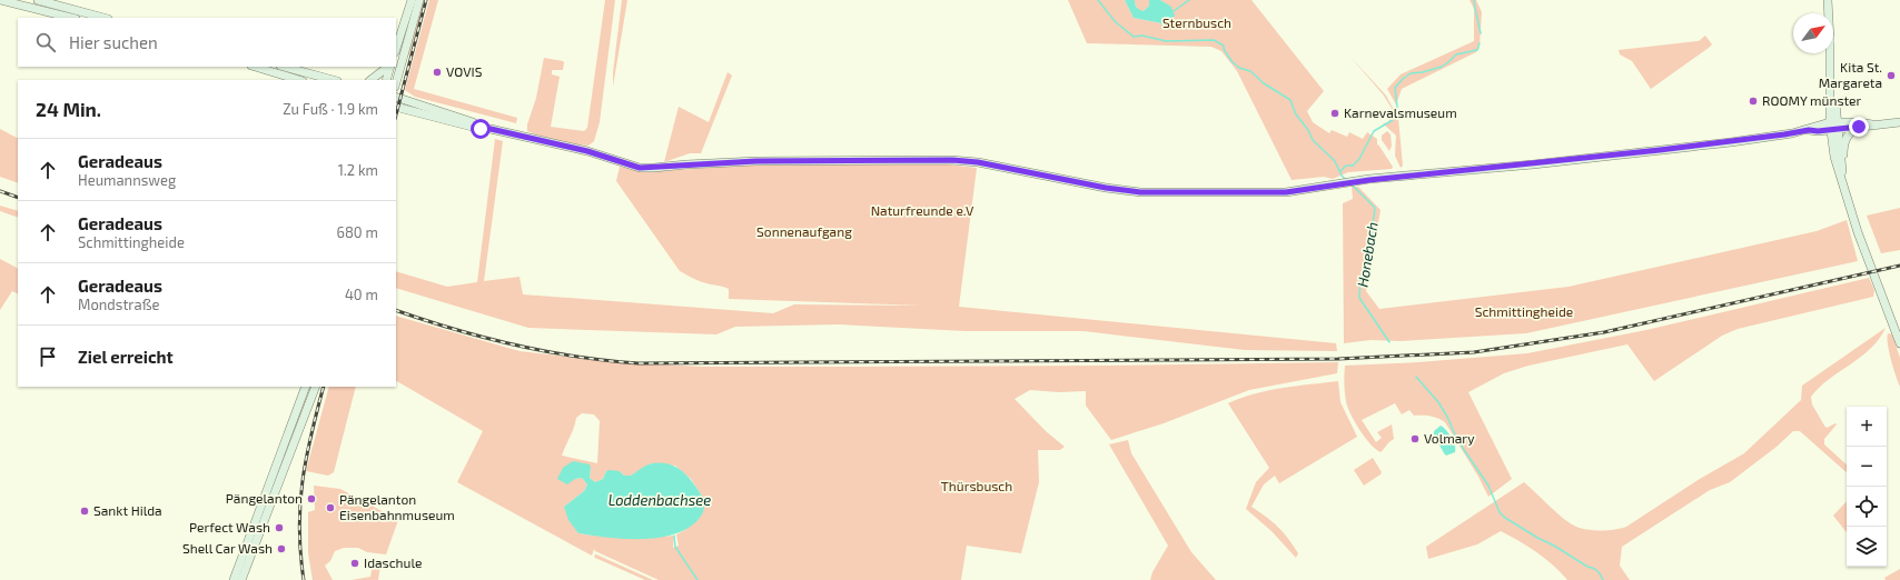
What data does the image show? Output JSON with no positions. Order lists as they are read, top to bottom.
{
  "water": ["Honebach", "Loddenbachsee"],
  "parks": [
    "Sternbusch",
    "Naturfreunde e.V",
    "Sonnenaufgang",
    "Schmittingheide",
    "Thürsbusch"
  ],
  "places": [
    "VOVIS",
    "Kita St. Margareta",
    "ROOMY münster",
    "Karnevalsmuseum",
    "Volmary",
    "Pängelanton",
    "Pängelanton Eisenbahnmuseum",
    "Sankt Hilda",
    "Perfect Wash",
    "Shell Car Wash",
    "Idaschule"
  ],
  "north": "top right",
  "page": {
    "search": "Hier suchen",
    "heading": ["24 Min.", "Zu Fuß · 1.9 km"],
    "list": [
      ["Geradeaus", "Heumannsweg", "1.2 km"],
      ["Geradeaus", "Schmittingheide", "680 m"],
      ["Geradeaus", "Mondstraße", "40 m"],
      "Ziel erreicht"
    ],
    "map_buttons": ["+", "−"]
  }
}
